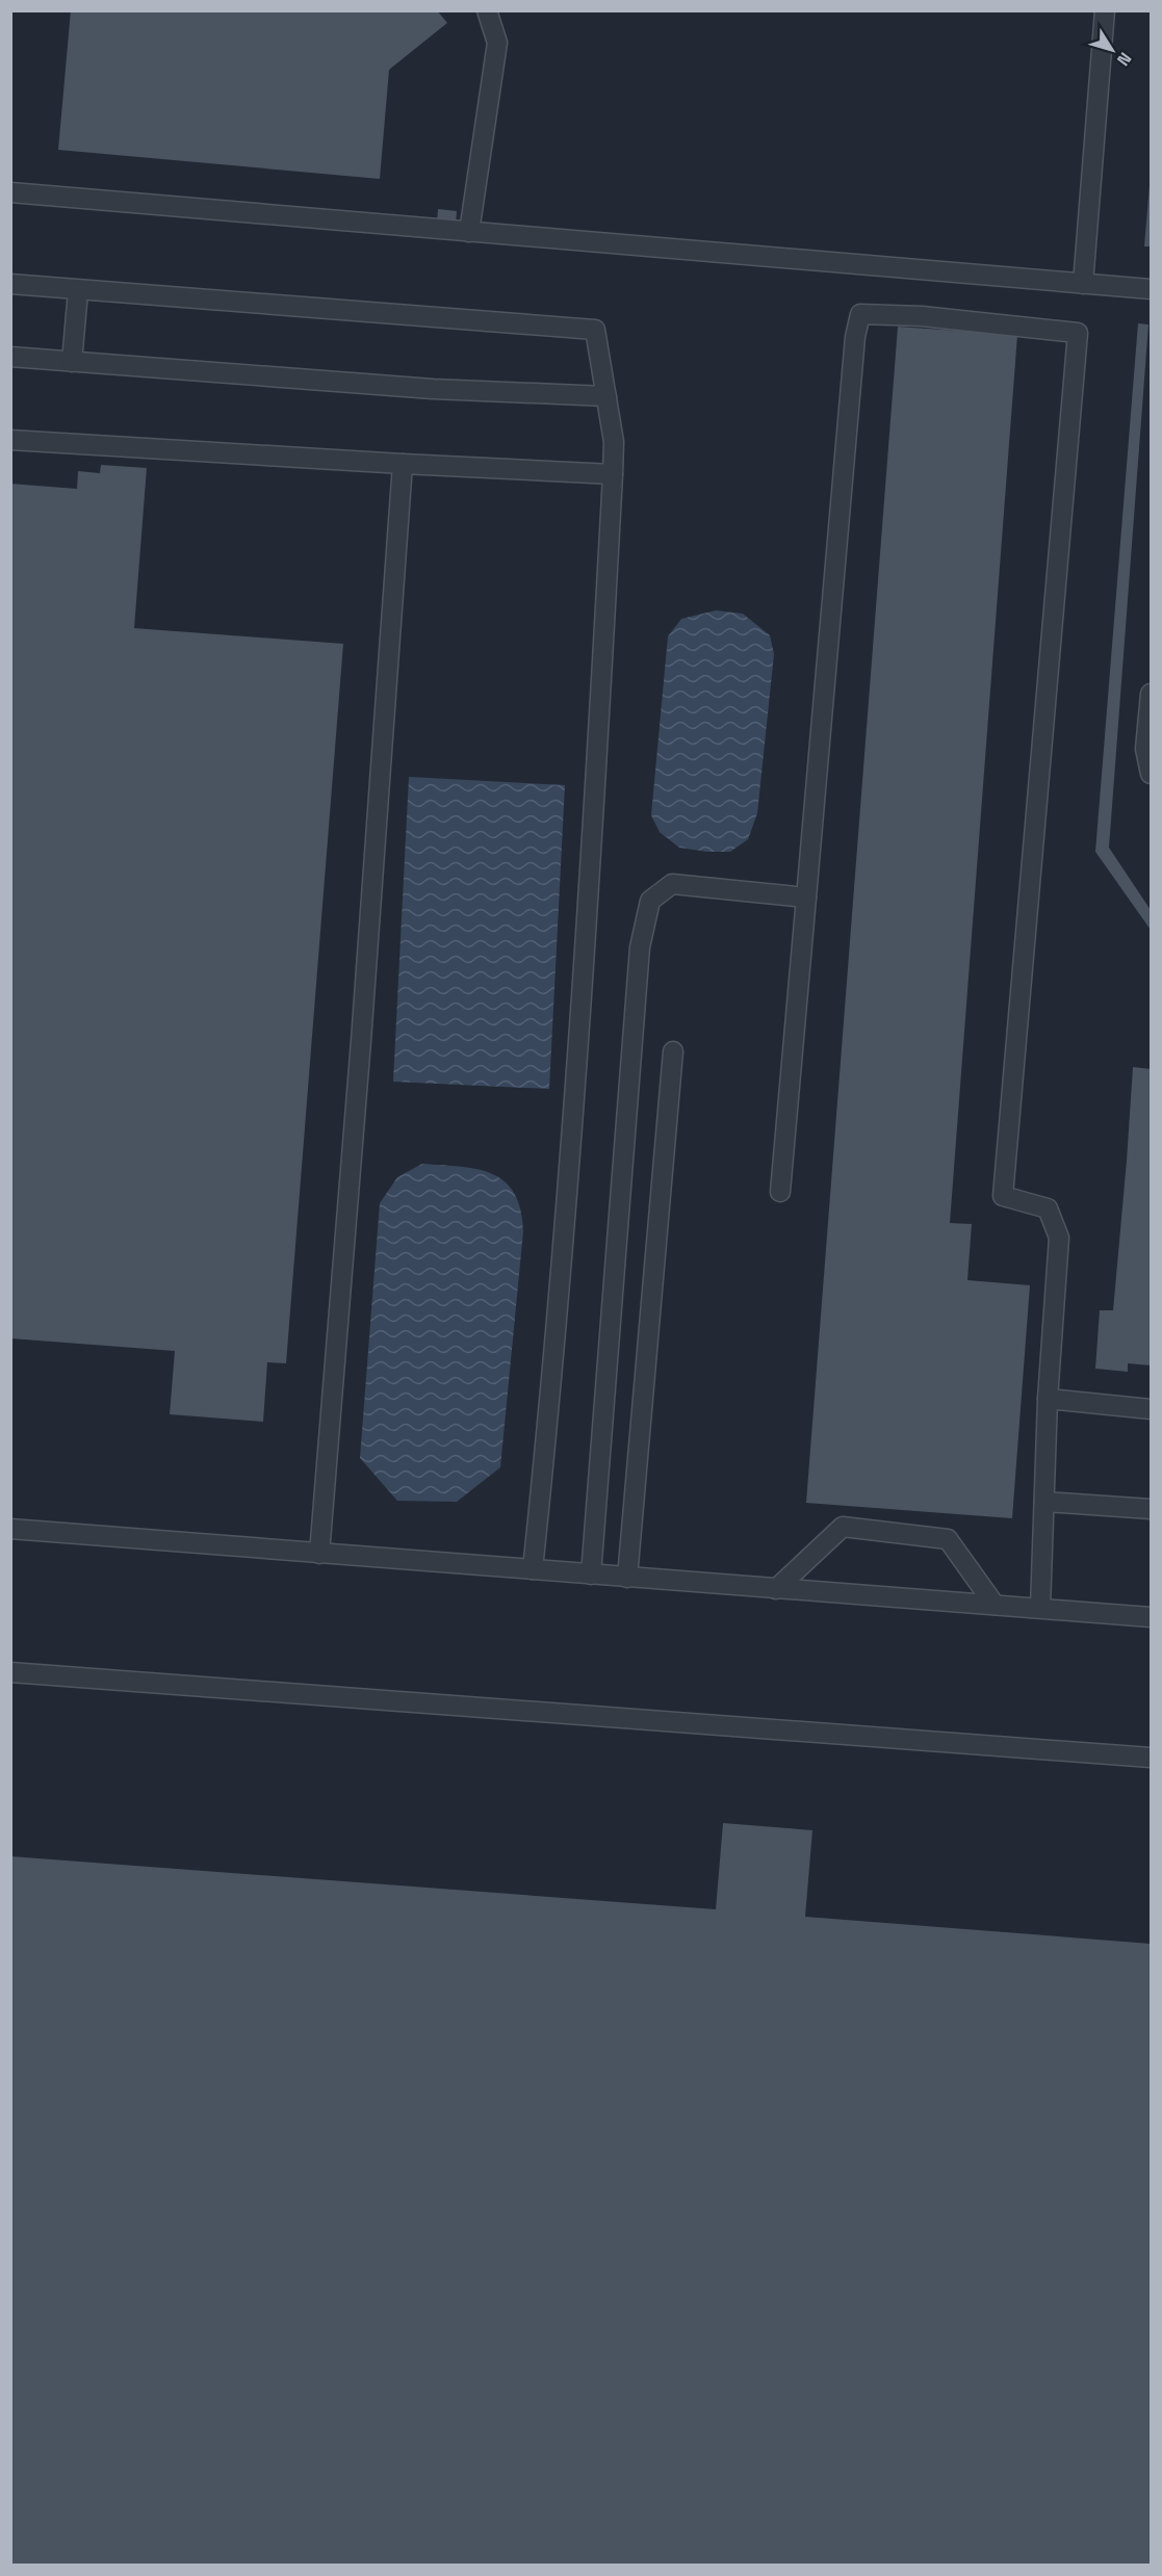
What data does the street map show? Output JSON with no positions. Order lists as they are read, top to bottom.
{
  "north": "bottom right"
}
